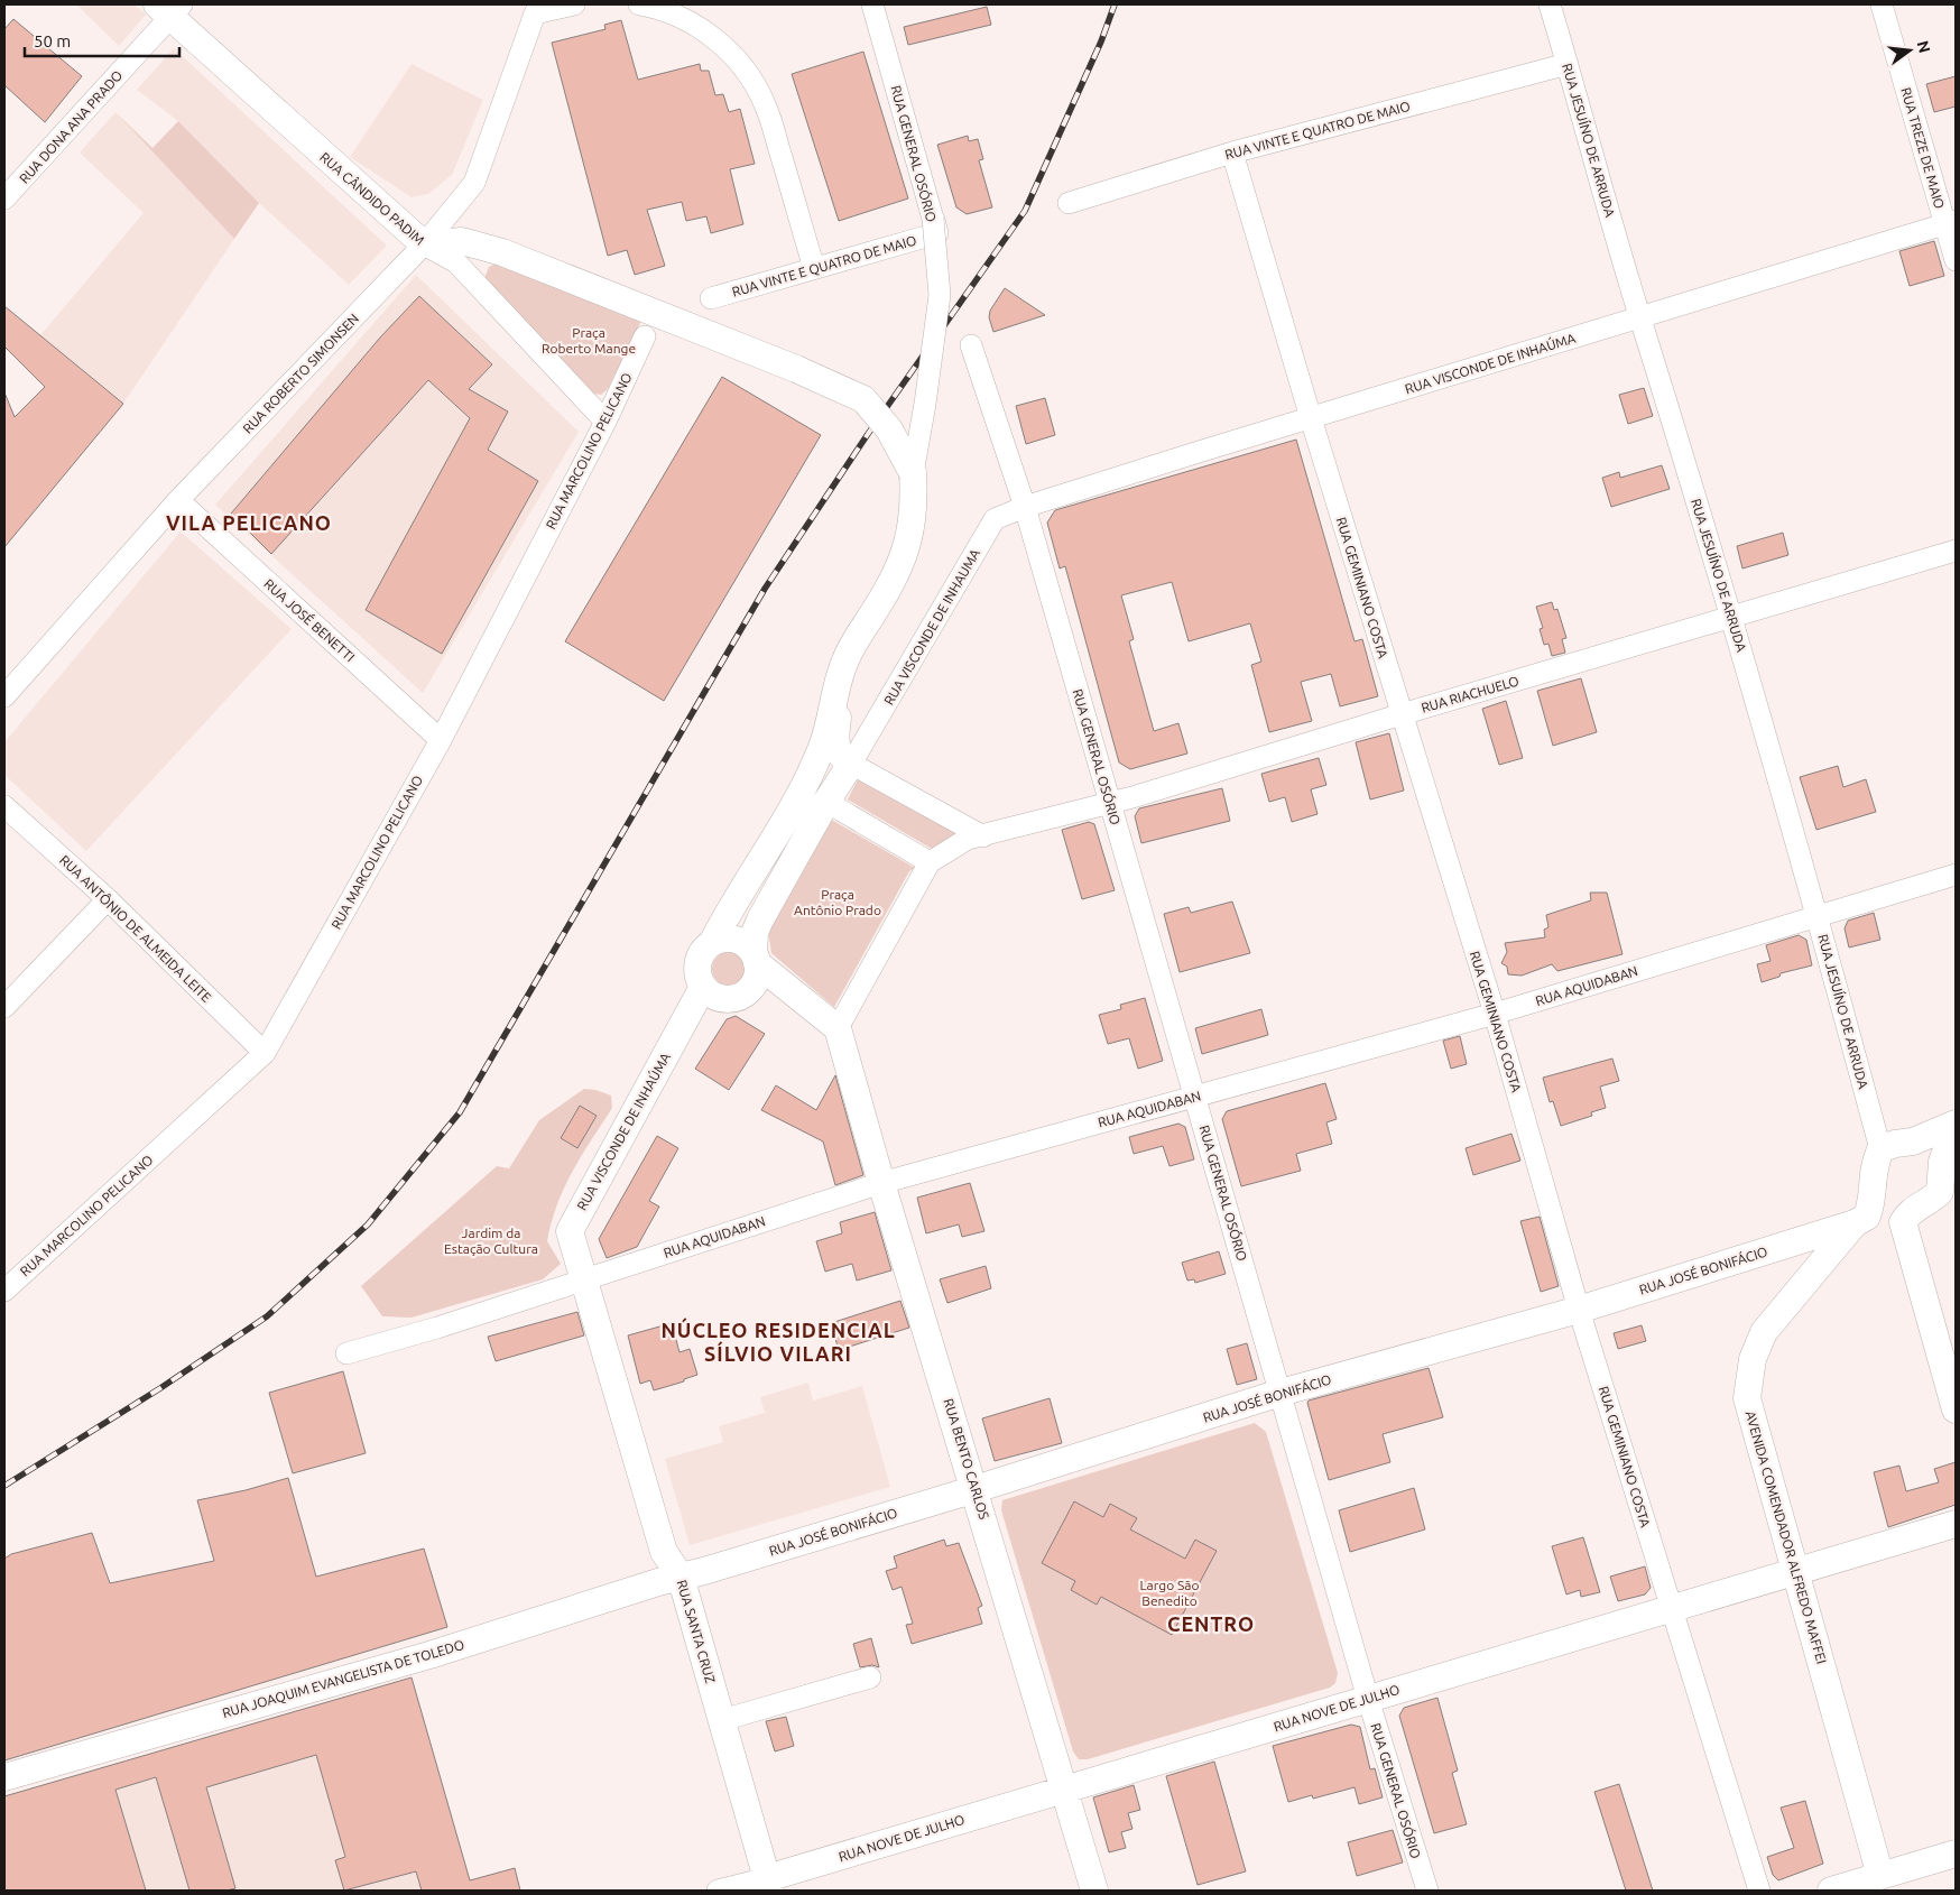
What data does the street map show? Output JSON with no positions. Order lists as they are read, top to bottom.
{
  "streets": {
    "main road": [
      "RUA CÂNDIDO PADIM",
      "RUA VISCONDE DE INHAÚMA",
      "RUA JOSÉ BONIFÁCIO",
      "RUA BENTO CARLOS",
      "AVENIDA COMENDADOR ALFREDO MAFFEI",
      "RUA SANTA CRUZ",
      "RUA JOAQUIM EVANGELISTA DE TOLEDO",
      "RUA NOVE DE JULHO"
    ],
    "street": [
      "RUA DONA ANA PRADO",
      "RUA VINTE E QUATRO DE MAIO",
      "RUA JESUÍNO DE ARRUDA",
      "RUA TREZE DE MAIO",
      "RUA GENERAL OSÓRIO",
      "RUA ROBERTO SIMONSEN",
      "RUA MARCOLINO PELICANO",
      "RUA GEMINIANO COSTA",
      "RUA JOSÉ BENETTI",
      "RUA VISCONDE DE INHAUMA",
      "RUA RIACHUELO",
      "RUA ANTÔNIO DE ALMEIDA LEITE",
      "RUA AQUIDABAN"
    ]
  },
  "crossings": [
    ["RUA DONA ANA PRADO", "RUA CÂNDIDO PADIM"],
    ["RUA VINTE E QUATRO DE MAIO", "RUA JESUÍNO DE ARRUDA"],
    ["RUA VINTE E QUATRO DE MAIO", "RUA GENERAL OSÓRIO"],
    ["RUA VINTE E QUATRO DE MAIO", "RUA GEMINIANO COSTA"],
    ["RUA JESUÍNO DE ARRUDA", "RUA VISCONDE DE INHAÚMA"],
    ["RUA JESUÍNO DE ARRUDA", "RUA RIACHUELO"],
    ["RUA JESUÍNO DE ARRUDA", "RUA AQUIDABAN"],
    ["RUA JESUÍNO DE ARRUDA", "AVENIDA COMENDADOR ALFREDO MAFFEI"],
    ["RUA TREZE DE MAIO", "RUA VISCONDE DE INHAÚMA"],
    ["RUA GENERAL OSÓRIO", "RUA VISCONDE DE INHAÚMA"],
    ["RUA GENERAL OSÓRIO", "RUA VISCONDE DE INHAUMA"],
    ["RUA GENERAL OSÓRIO", "RUA RIACHUELO"],
    ["RUA GENERAL OSÓRIO", "RUA AQUIDABAN"],
    ["RUA GENERAL OSÓRIO", "RUA JOSÉ BONIFÁCIO"],
    ["RUA GENERAL OSÓRIO", "RUA NOVE DE JULHO"],
    ["RUA CÂNDIDO PADIM", "RUA ROBERTO SIMONSEN"],
    ["RUA CÂNDIDO PADIM", "RUA MARCOLINO PELICANO"],
    ["RUA VISCONDE DE INHAÚMA", "RUA GEMINIANO COSTA"],
    ["RUA VISCONDE DE INHAÚMA", "RUA VISCONDE DE INHAUMA"],
    ["RUA VISCONDE DE INHAÚMA", "RUA AQUIDABAN"],
    ["RUA VISCONDE DE INHAÚMA", "RUA SANTA CRUZ"],
    ["RUA ROBERTO SIMONSEN", "RUA JOSÉ BENETTI"],
    ["RUA MARCOLINO PELICANO", "RUA JOSÉ BENETTI"],
    ["RUA MARCOLINO PELICANO", "RUA ANTÔNIO DE ALMEIDA LEITE"],
    ["RUA GEMINIANO COSTA", "RUA RIACHUELO"],
    ["RUA GEMINIANO COSTA", "RUA AQUIDABAN"],
    ["RUA GEMINIANO COSTA", "RUA JOSÉ BONIFÁCIO"],
    ["RUA GEMINIANO COSTA", "RUA NOVE DE JULHO"],
    ["RUA AQUIDABAN", "RUA BENTO CARLOS"],
    ["RUA AQUIDABAN", "RUA SANTA CRUZ"],
    ["RUA JOSÉ BONIFÁCIO", "RUA BENTO CARLOS"],
    ["RUA JOSÉ BONIFÁCIO", "AVENIDA COMENDADOR ALFREDO MAFFEI"],
    ["RUA JOSÉ BONIFÁCIO", "RUA SANTA CRUZ"],
    ["RUA JOSÉ BONIFÁCIO", "RUA JOAQUIM EVANGELISTA DE TOLEDO"],
    ["RUA BENTO CARLOS", "RUA NOVE DE JULHO"],
    ["AVENIDA COMENDADOR ALFREDO MAFFEI", "RUA NOVE DE JULHO"],
    ["RUA SANTA CRUZ", "RUA JOAQUIM EVANGELISTA DE TOLEDO"],
    ["RUA SANTA CRUZ", "RUA NOVE DE JULHO"]
  ],
  "districts": ["VILA PELICANO", "NÚCLEO RESIDENCIAL SÍLVIO VILARI", "CENTRO"],
  "parks": [
    "Praça Roberto Mange",
    "Praça Antônio Prado",
    "Jardim da Estação Cultura",
    "Largo São Benedito"
  ],
  "scale_bar": "50 m",
  "north": "right"
}
